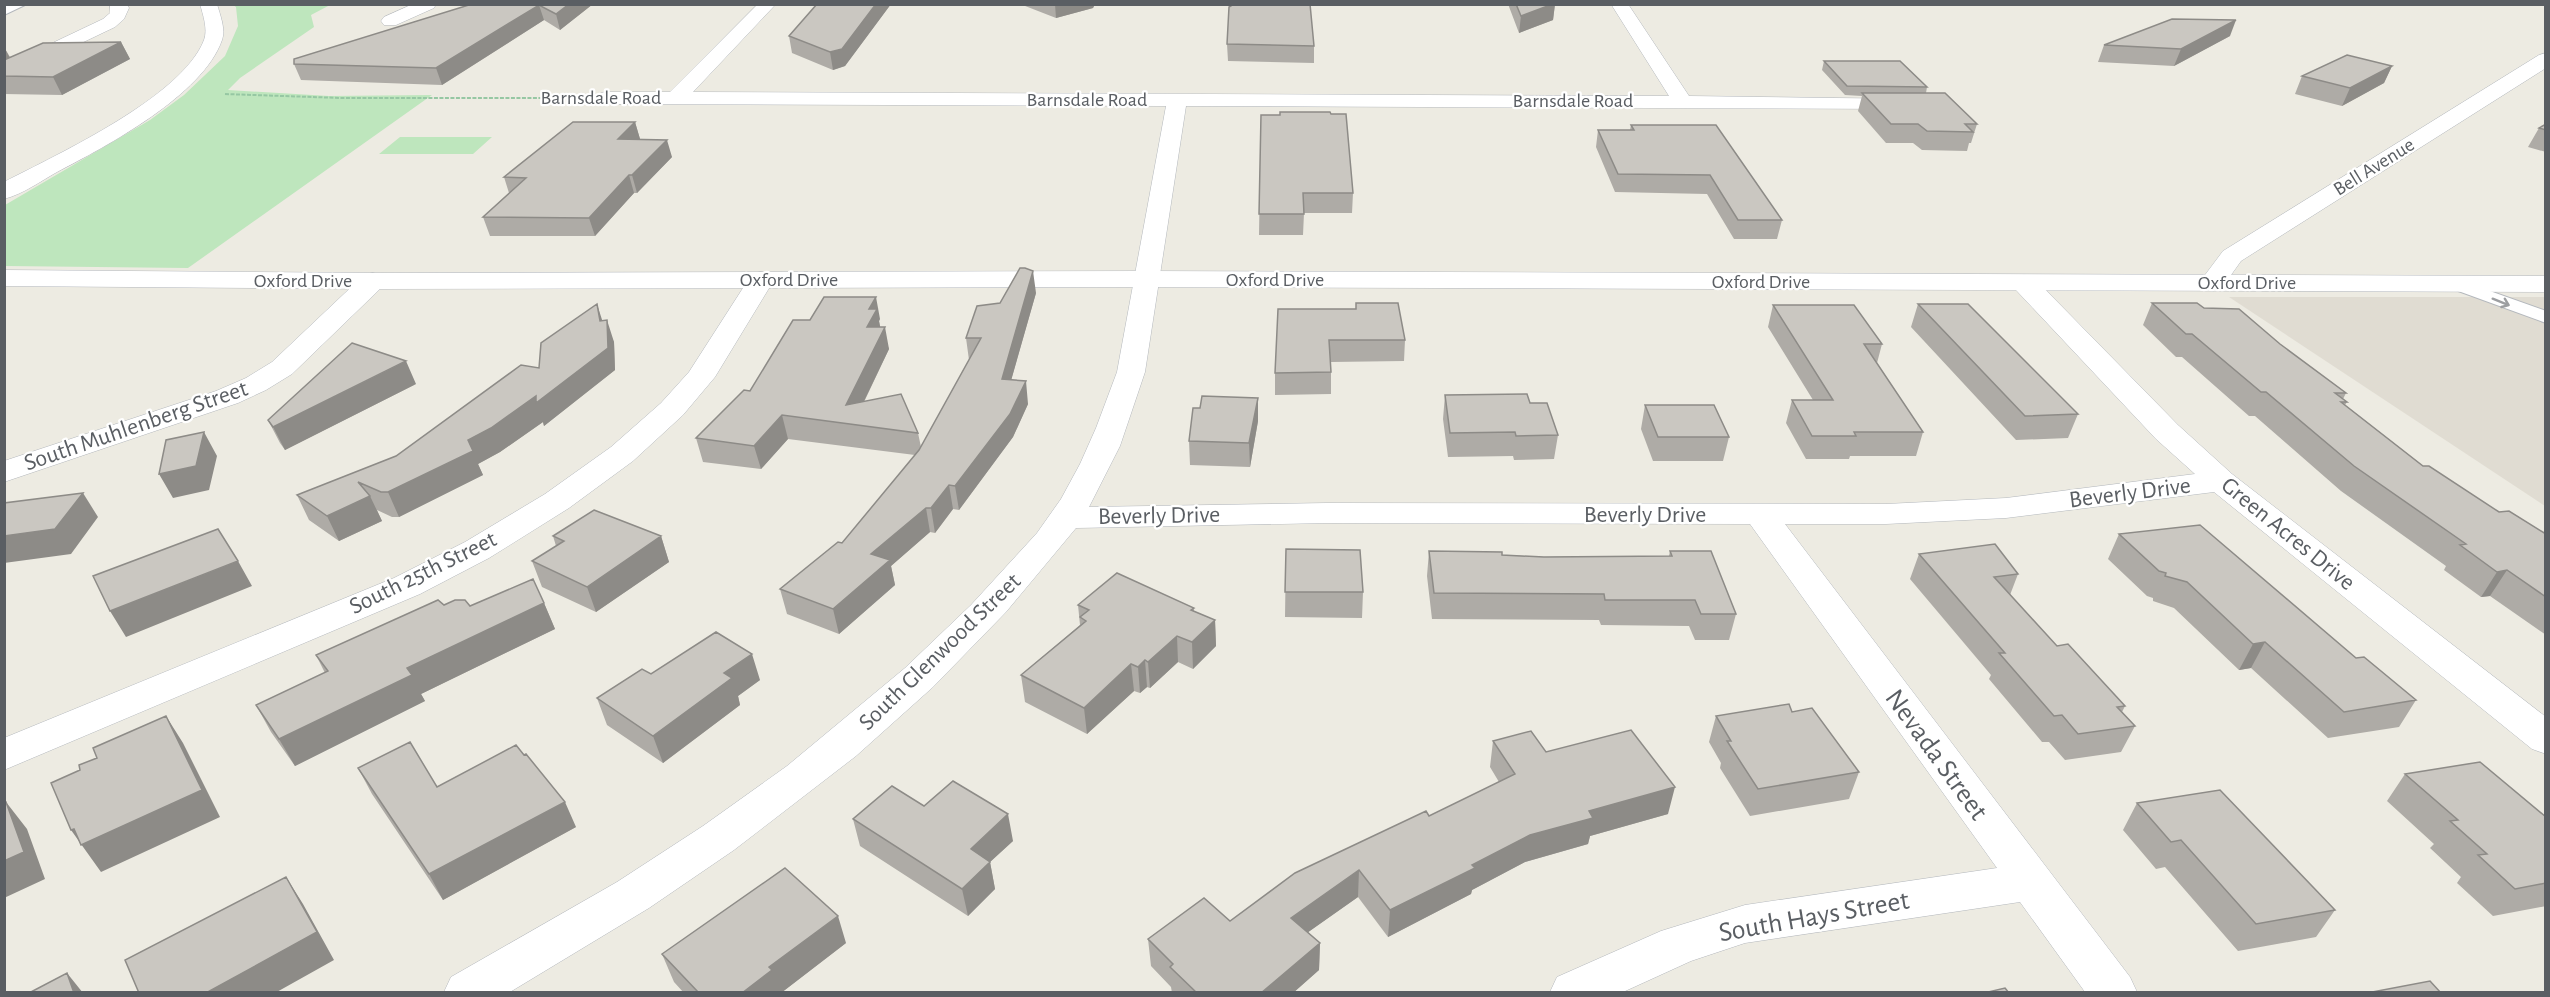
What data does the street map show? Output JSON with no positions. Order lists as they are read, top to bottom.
{
  "streets": {
    "street": [
      "Barnsdale Road",
      "Bell Avenue",
      "Oxford Drive",
      "South Muhlenberg Street",
      "Beverly Drive",
      "Green Acres Drive",
      "South 25th Street",
      "South Glenwood Street",
      "Nevada Street",
      "South Hays Street"
    ]
  },
  "crossings": [
    ["Barnsdale Road", "South Glenwood Street"],
    ["Bell Avenue", "Oxford Drive"],
    ["Oxford Drive", "South Muhlenberg Street"],
    ["Oxford Drive", "Green Acres Drive"],
    ["Oxford Drive", "South 25th Street"],
    ["Oxford Drive", "South Glenwood Street"],
    ["Beverly Drive", "Green Acres Drive"],
    ["Beverly Drive", "South Glenwood Street"],
    ["Beverly Drive", "Nevada Street"],
    ["Nevada Street", "South Hays Street"]
  ]
}
